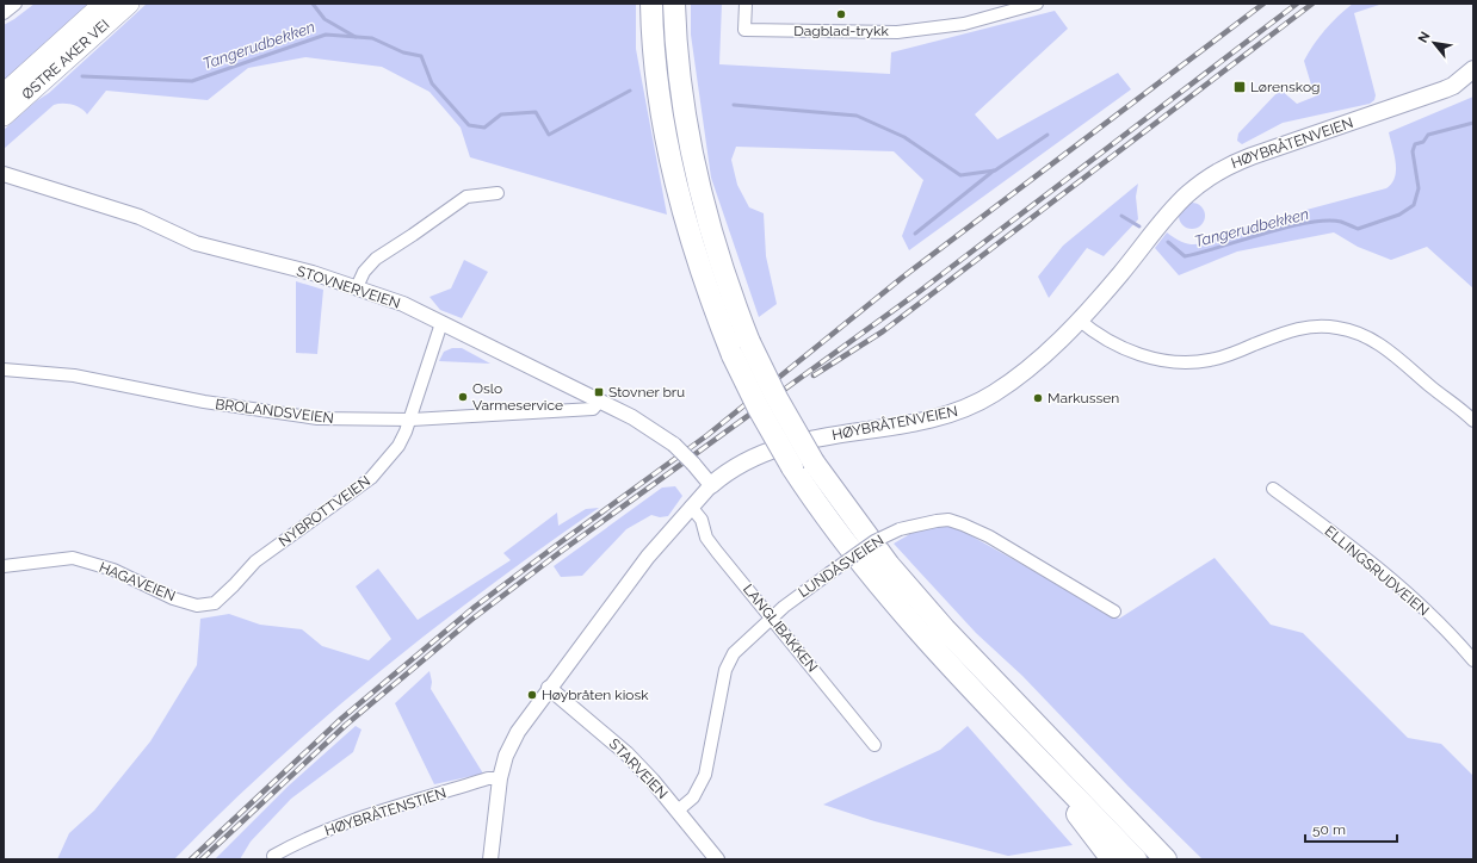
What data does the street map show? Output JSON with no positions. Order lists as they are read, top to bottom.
{
  "streets": {
    "highway": ["ØSTRE AKER VEI"],
    "main road": ["HØYBRÅTENVEIEN"],
    "street": [
      "STOVNERVEIEN",
      "BROLANDSVEIEN",
      "NYBROTTVEIEN",
      "LUNDÅSVEIEN",
      "ELLINGSRUDVEIEN",
      "HAGAVEIEN",
      "LANGLIBAKKEN",
      "STARVEIEN",
      "HØYBRÅTENSTIEN"
    ]
  },
  "crossings": [
    ["HØYBRÅTENVEIEN", "STOVNERVEIEN"],
    ["HØYBRÅTENVEIEN", "LANGLIBAKKEN"],
    ["HØYBRÅTENVEIEN", "STARVEIEN"],
    ["HØYBRÅTENVEIEN", "HØYBRÅTENSTIEN"],
    ["STOVNERVEIEN", "BROLANDSVEIEN"],
    ["STOVNERVEIEN", "NYBROTTVEIEN"],
    ["BROLANDSVEIEN", "NYBROTTVEIEN"],
    ["NYBROTTVEIEN", "HAGAVEIEN"],
    ["LUNDÅSVEIEN", "LANGLIBAKKEN"],
    ["LUNDÅSVEIEN", "STARVEIEN"]
  ],
  "water": ["Tangerudbekken"],
  "places": {
    "other": [
      "Dagblad-trykk",
      "Oslo Varmeservice",
      "Markussen",
      "Høybråten kiosk"
    ],
    "transit": ["Lørenskog", "Stovner bru"]
  },
  "scale_bar": "50 m",
  "north": "top left"
}
